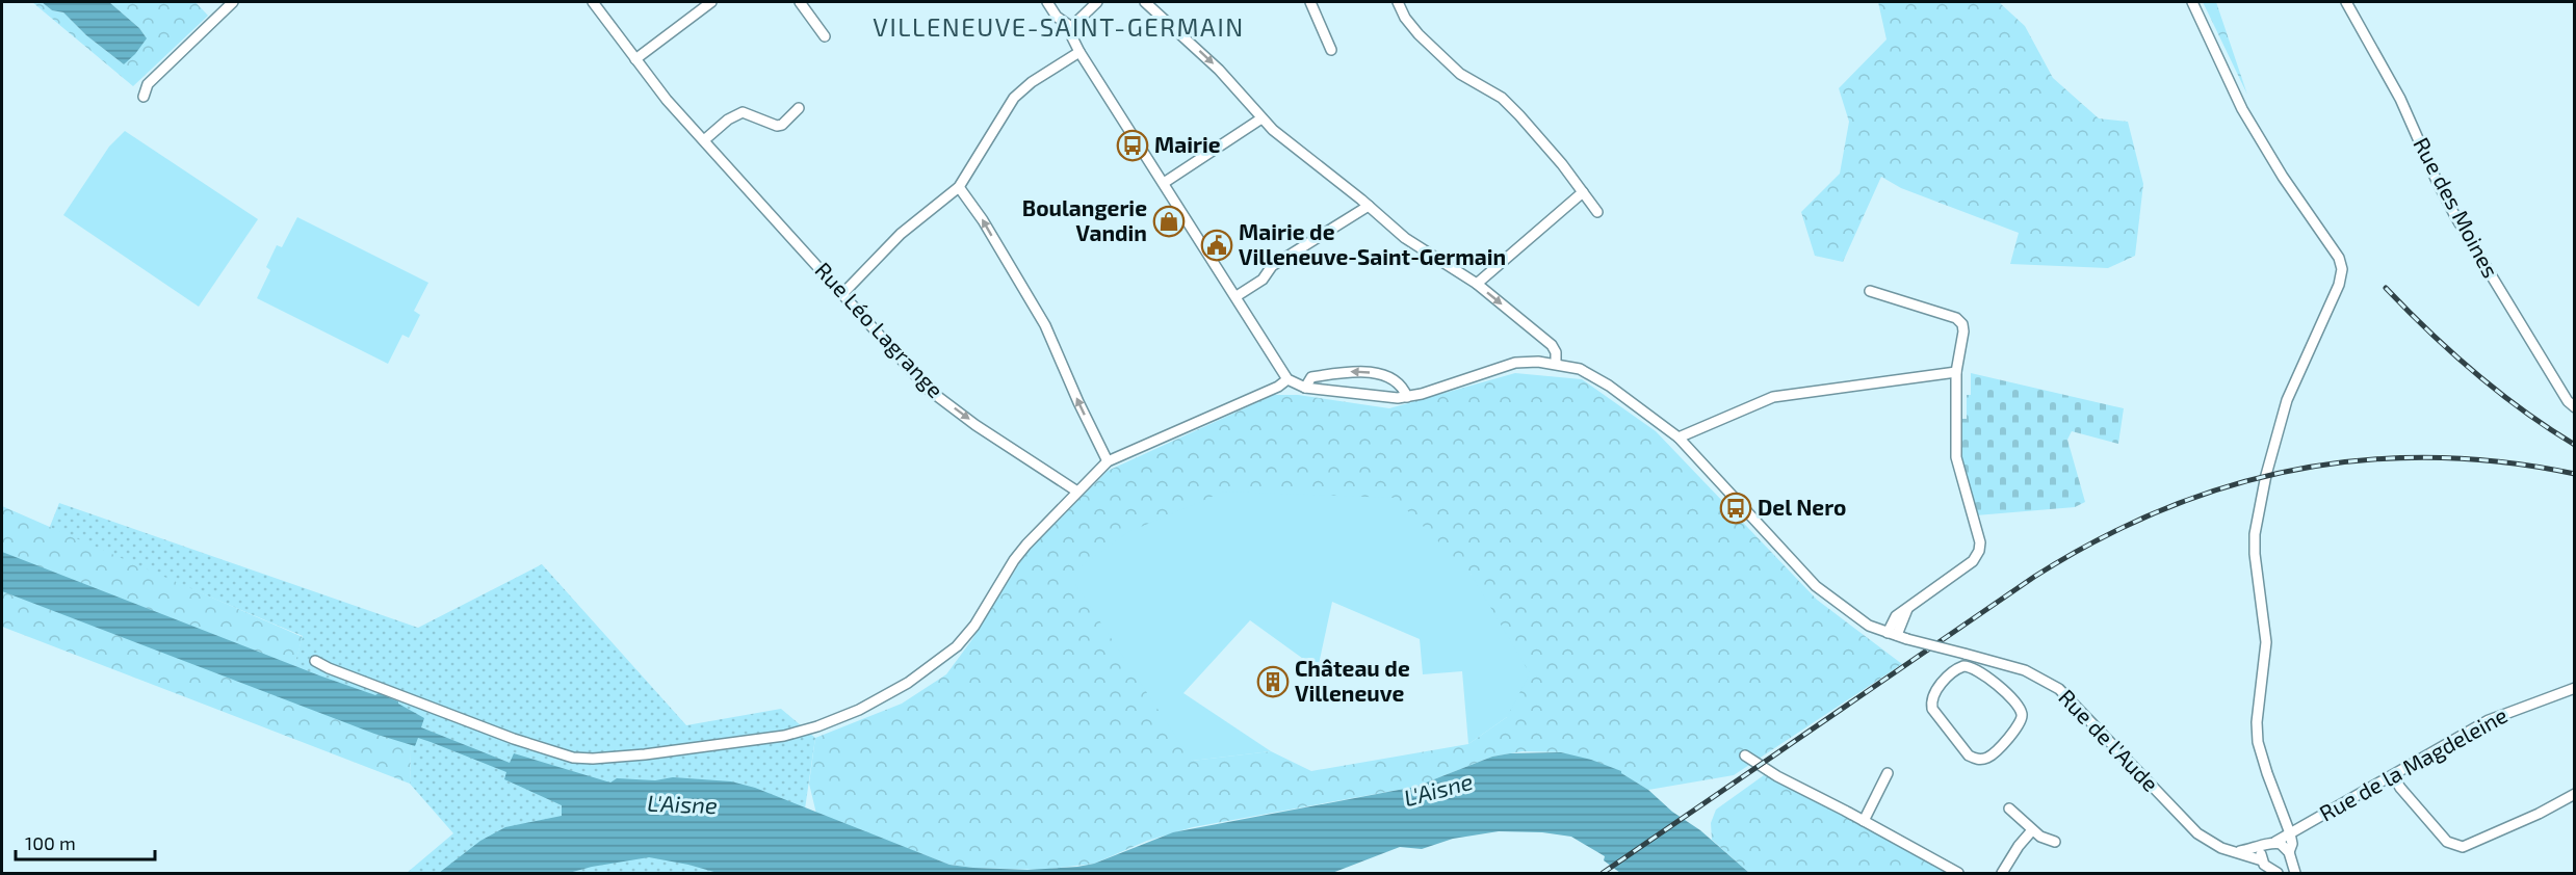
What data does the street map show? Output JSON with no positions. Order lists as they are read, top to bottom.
{
  "streets": {
    "street": [
      "Rue des Moines",
      "Rue Léo Lagrange",
      "Rue de l'Aude",
      "Rue de la Magdeleine"
    ]
  },
  "crossings": [
    ["Rue de l'Aude", "Rue de la Magdeleine"]
  ],
  "one_way": ["Rue Léo Lagrange"],
  "districts": ["VILLENEUVE-SAINT-GERMAIN"],
  "water": ["L'Aisne"],
  "places": {
    "bus stop": ["Mairie", "Del Nero"],
    "shop": ["Boulangerie Vandin"],
    "public building": ["Mairie de Villeneuve-Saint-Germain"],
    "building": ["Château de Villeneuve"]
  },
  "scale_bar": "100 m"
}
